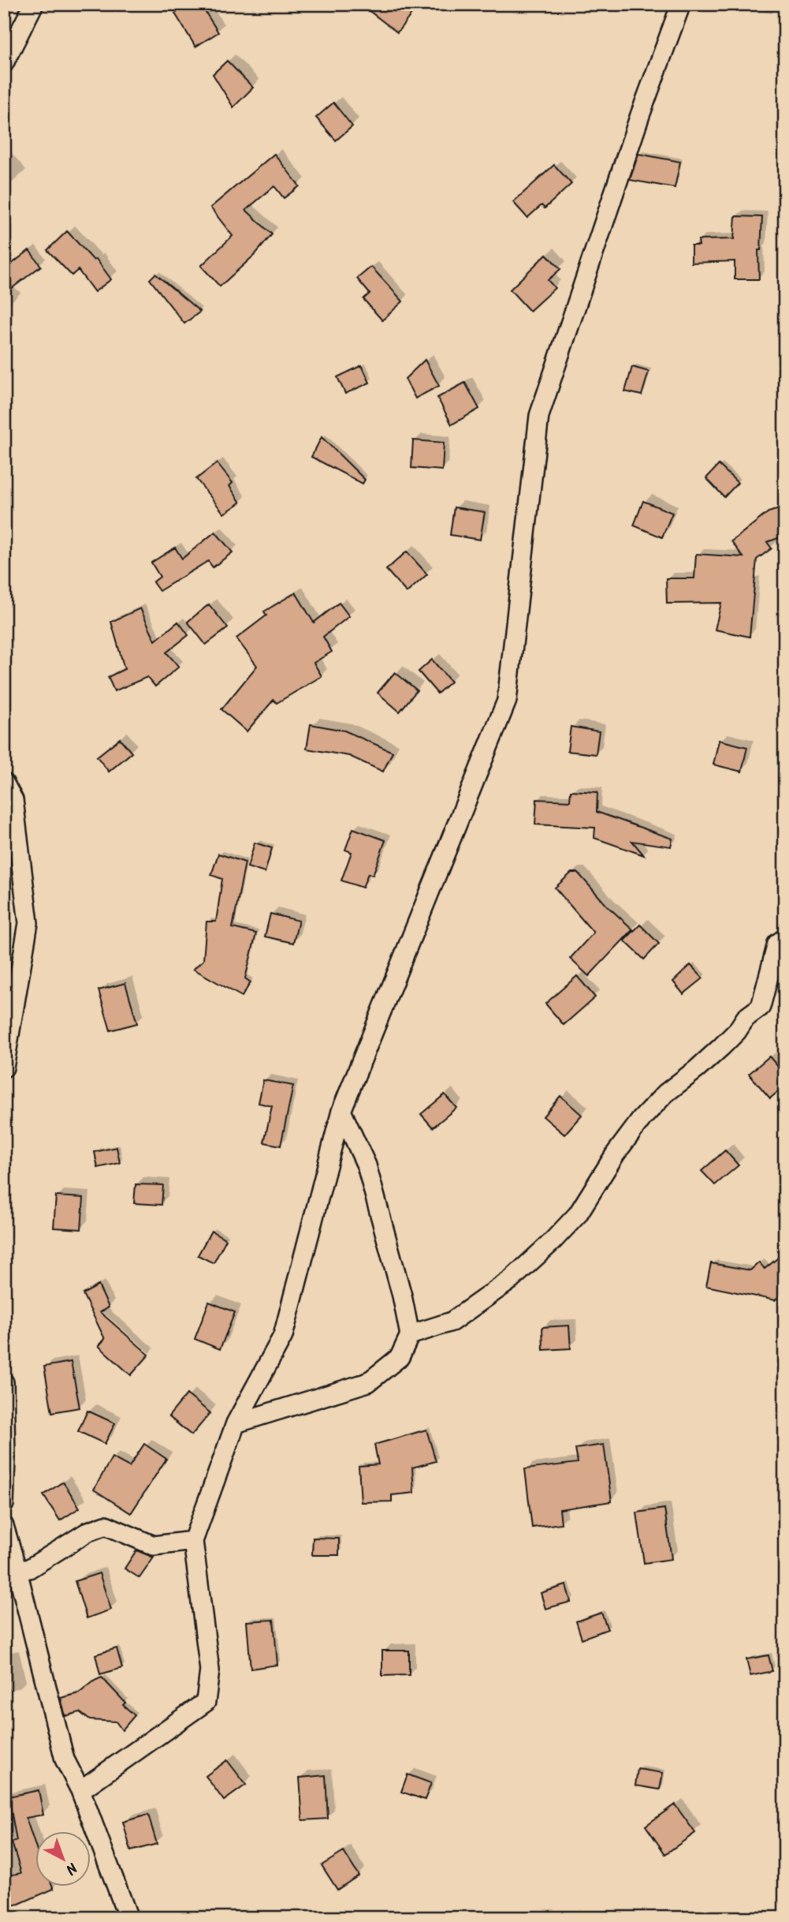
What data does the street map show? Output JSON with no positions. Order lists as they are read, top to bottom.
{
  "north": "bottom right"
}
